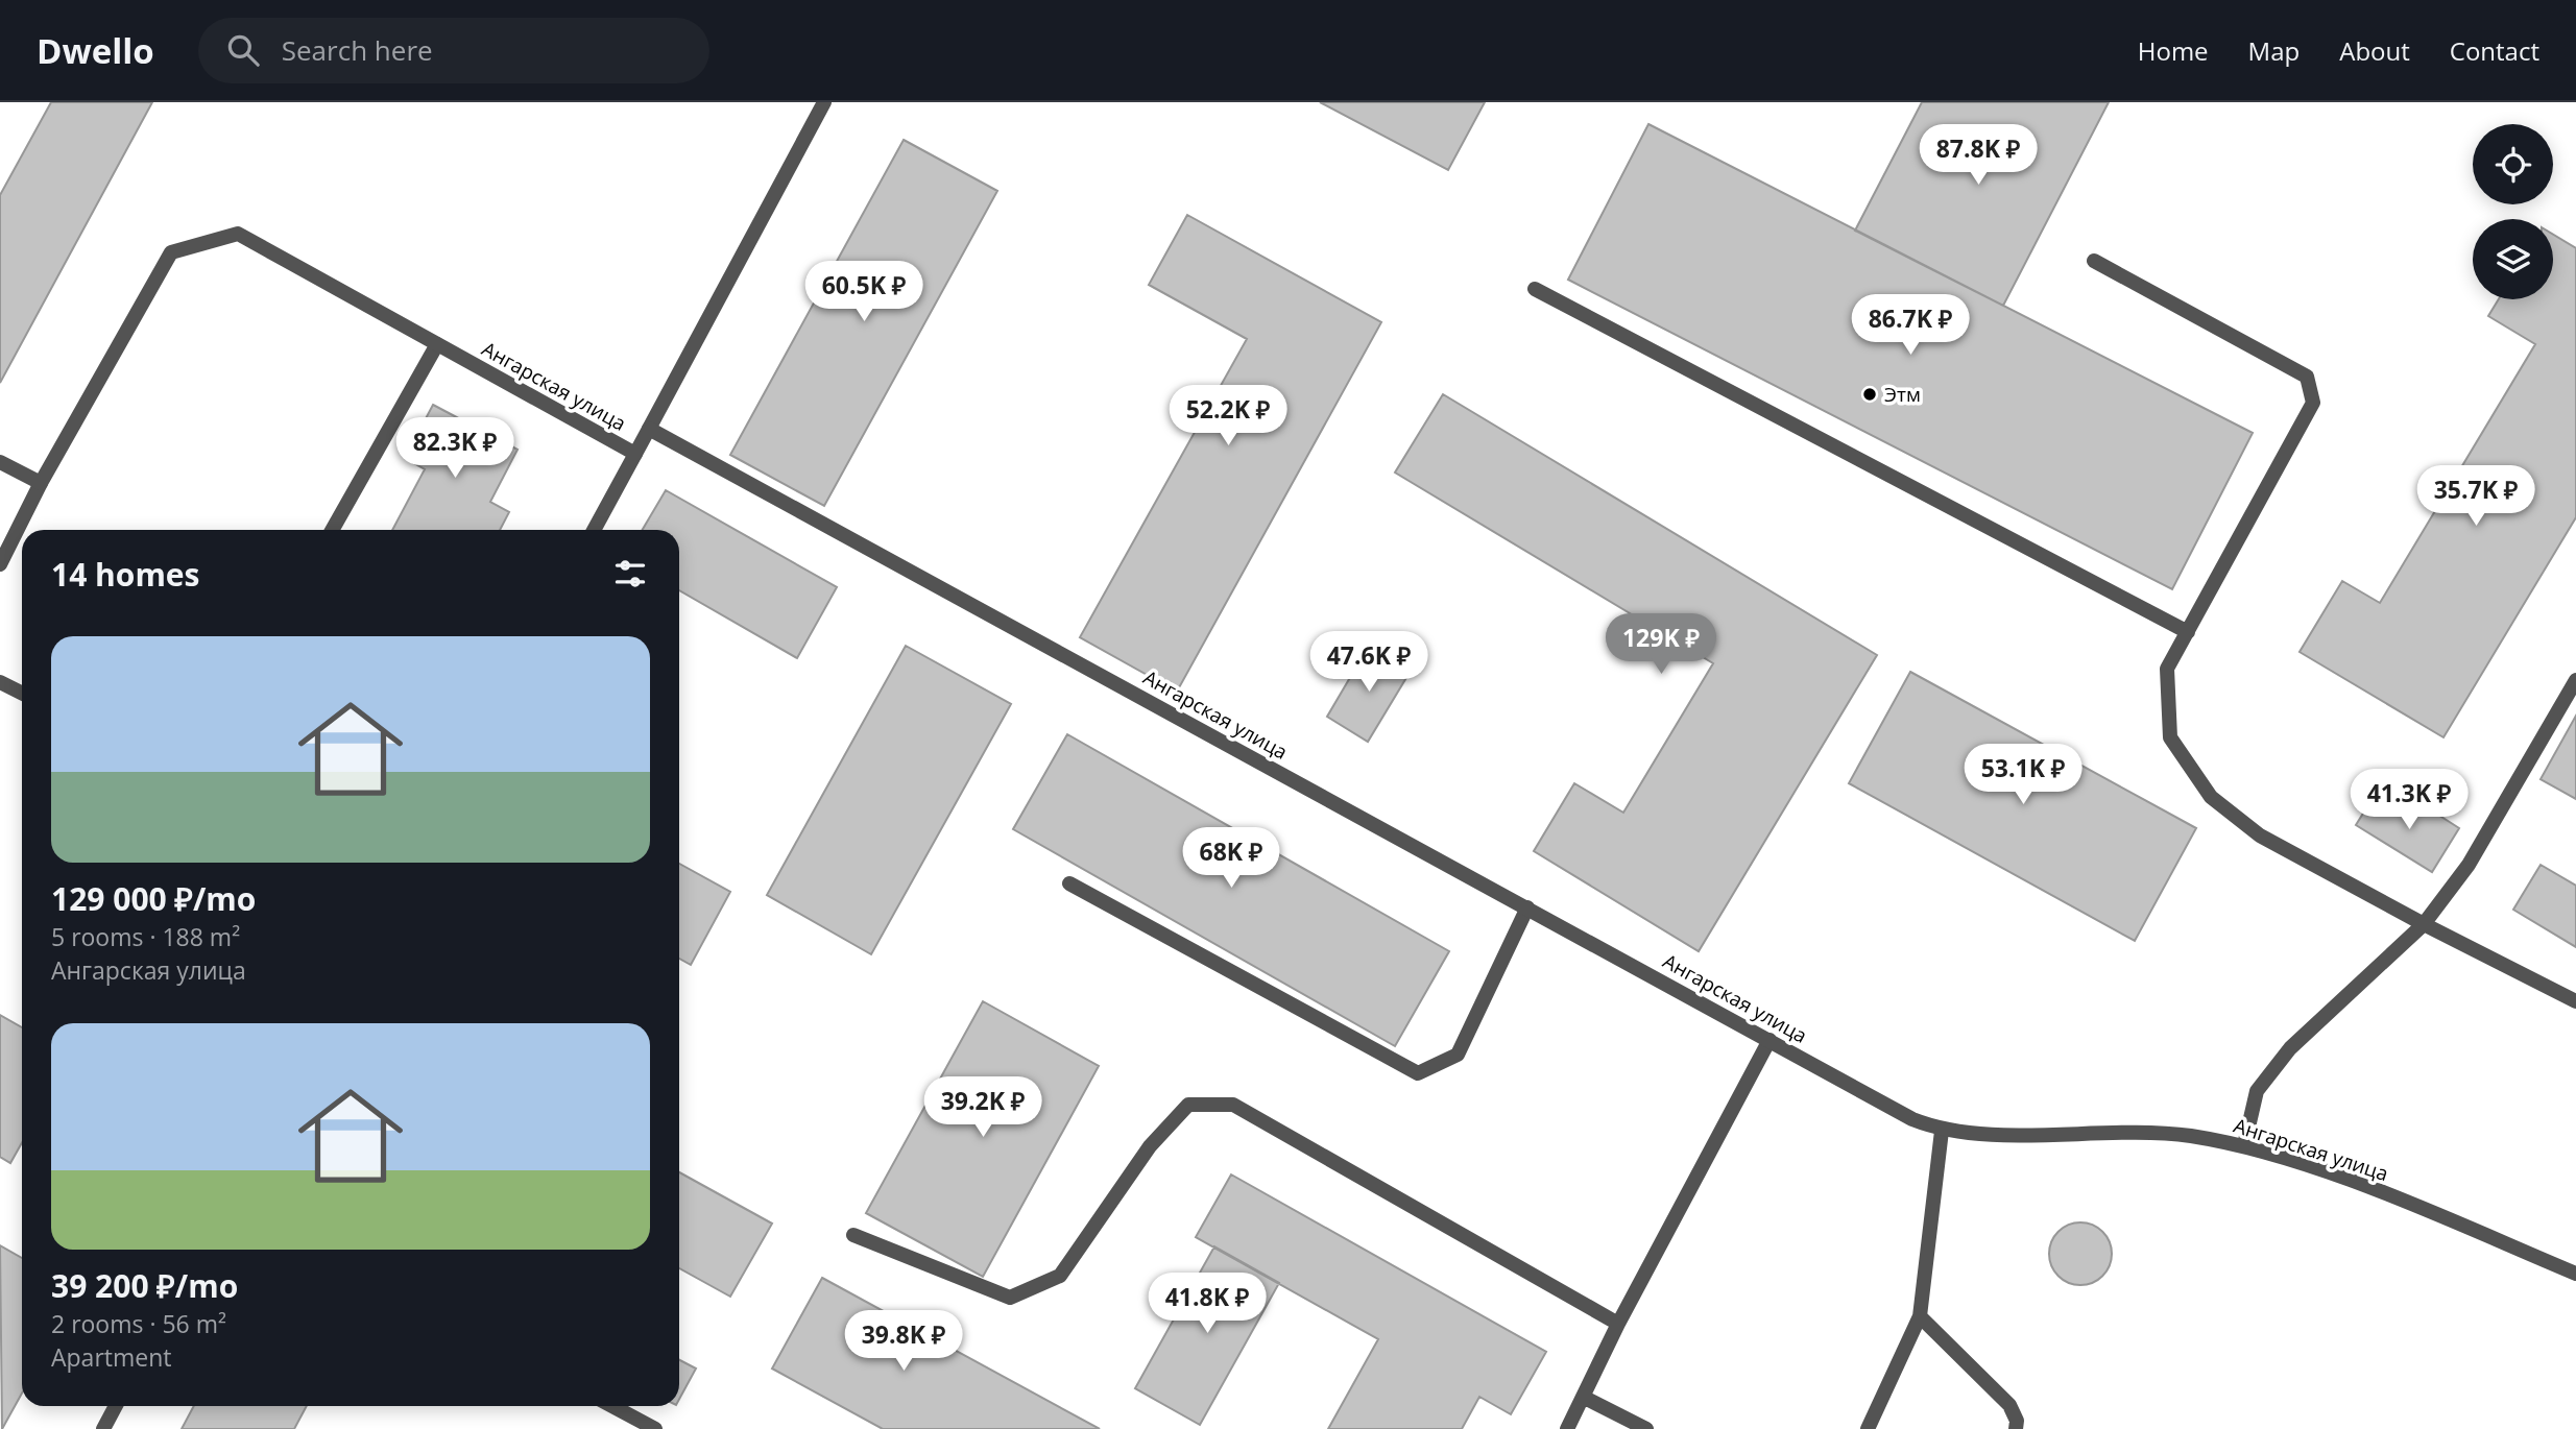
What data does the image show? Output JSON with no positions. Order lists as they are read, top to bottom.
{
  "streets": {
    "street": ["Ангарская улица"]
  },
  "places": ["Этм"],
  "page": {
    "header": "Dwello",
    "search": "Search here",
    "nav": [
      "Home",
      "Map",
      "About",
      "Contact"
    ],
    "price": [
      "87.8K ₽",
      "60.5K ₽",
      "86.7K ₽",
      "52.2K ₽",
      "82.3K ₽",
      "35.7K ₽",
      "129K ₽",
      "47.6K ₽",
      "53.1K ₽",
      "41.3K ₽",
      "68K ₽",
      "39.2K ₽",
      "41.8K ₽",
      "39.8K ₽"
    ],
    "heading": "14 homes",
    "list": [
      {
        "name": "129 000 ₽/mo",
        "note": "5 rooms · 188 m² · Ангарская улица"
      },
      {
        "name": "39 200 ₽/mo",
        "note": "2 rooms · 56 m² · Apartment"
      }
    ]
  }
}
